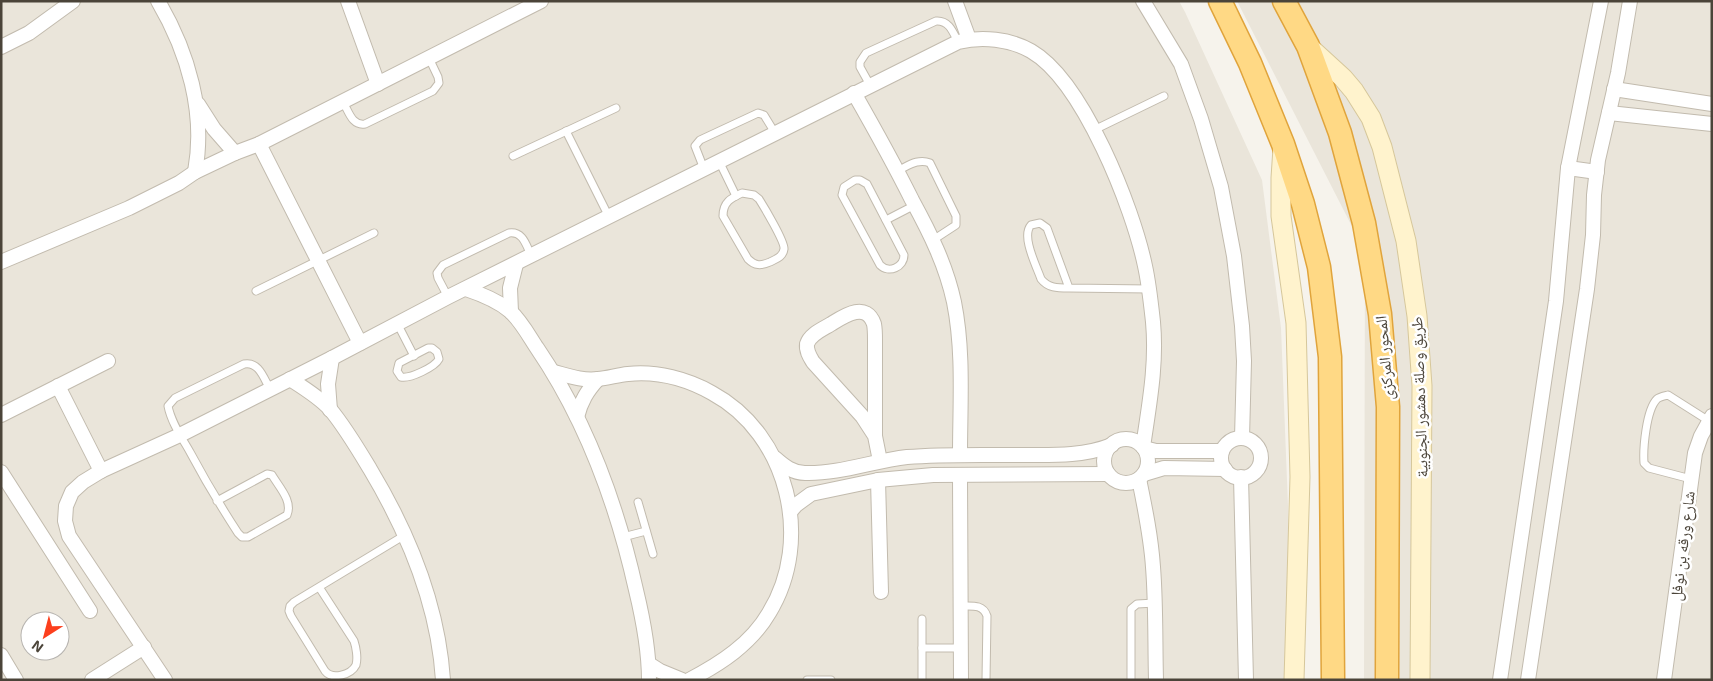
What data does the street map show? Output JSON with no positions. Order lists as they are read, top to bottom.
{
  "streets": {
    "highway": ["المحور المركزى", "طريق وصلة دهشور الجنوبية"],
    "street": ["شارع ورقه بن نوفل"]
  },
  "crossings": [
    ["المحور المركزى", "طريق وصلة دهشور الجنوبية"]
  ],
  "north": "bottom left"
}
